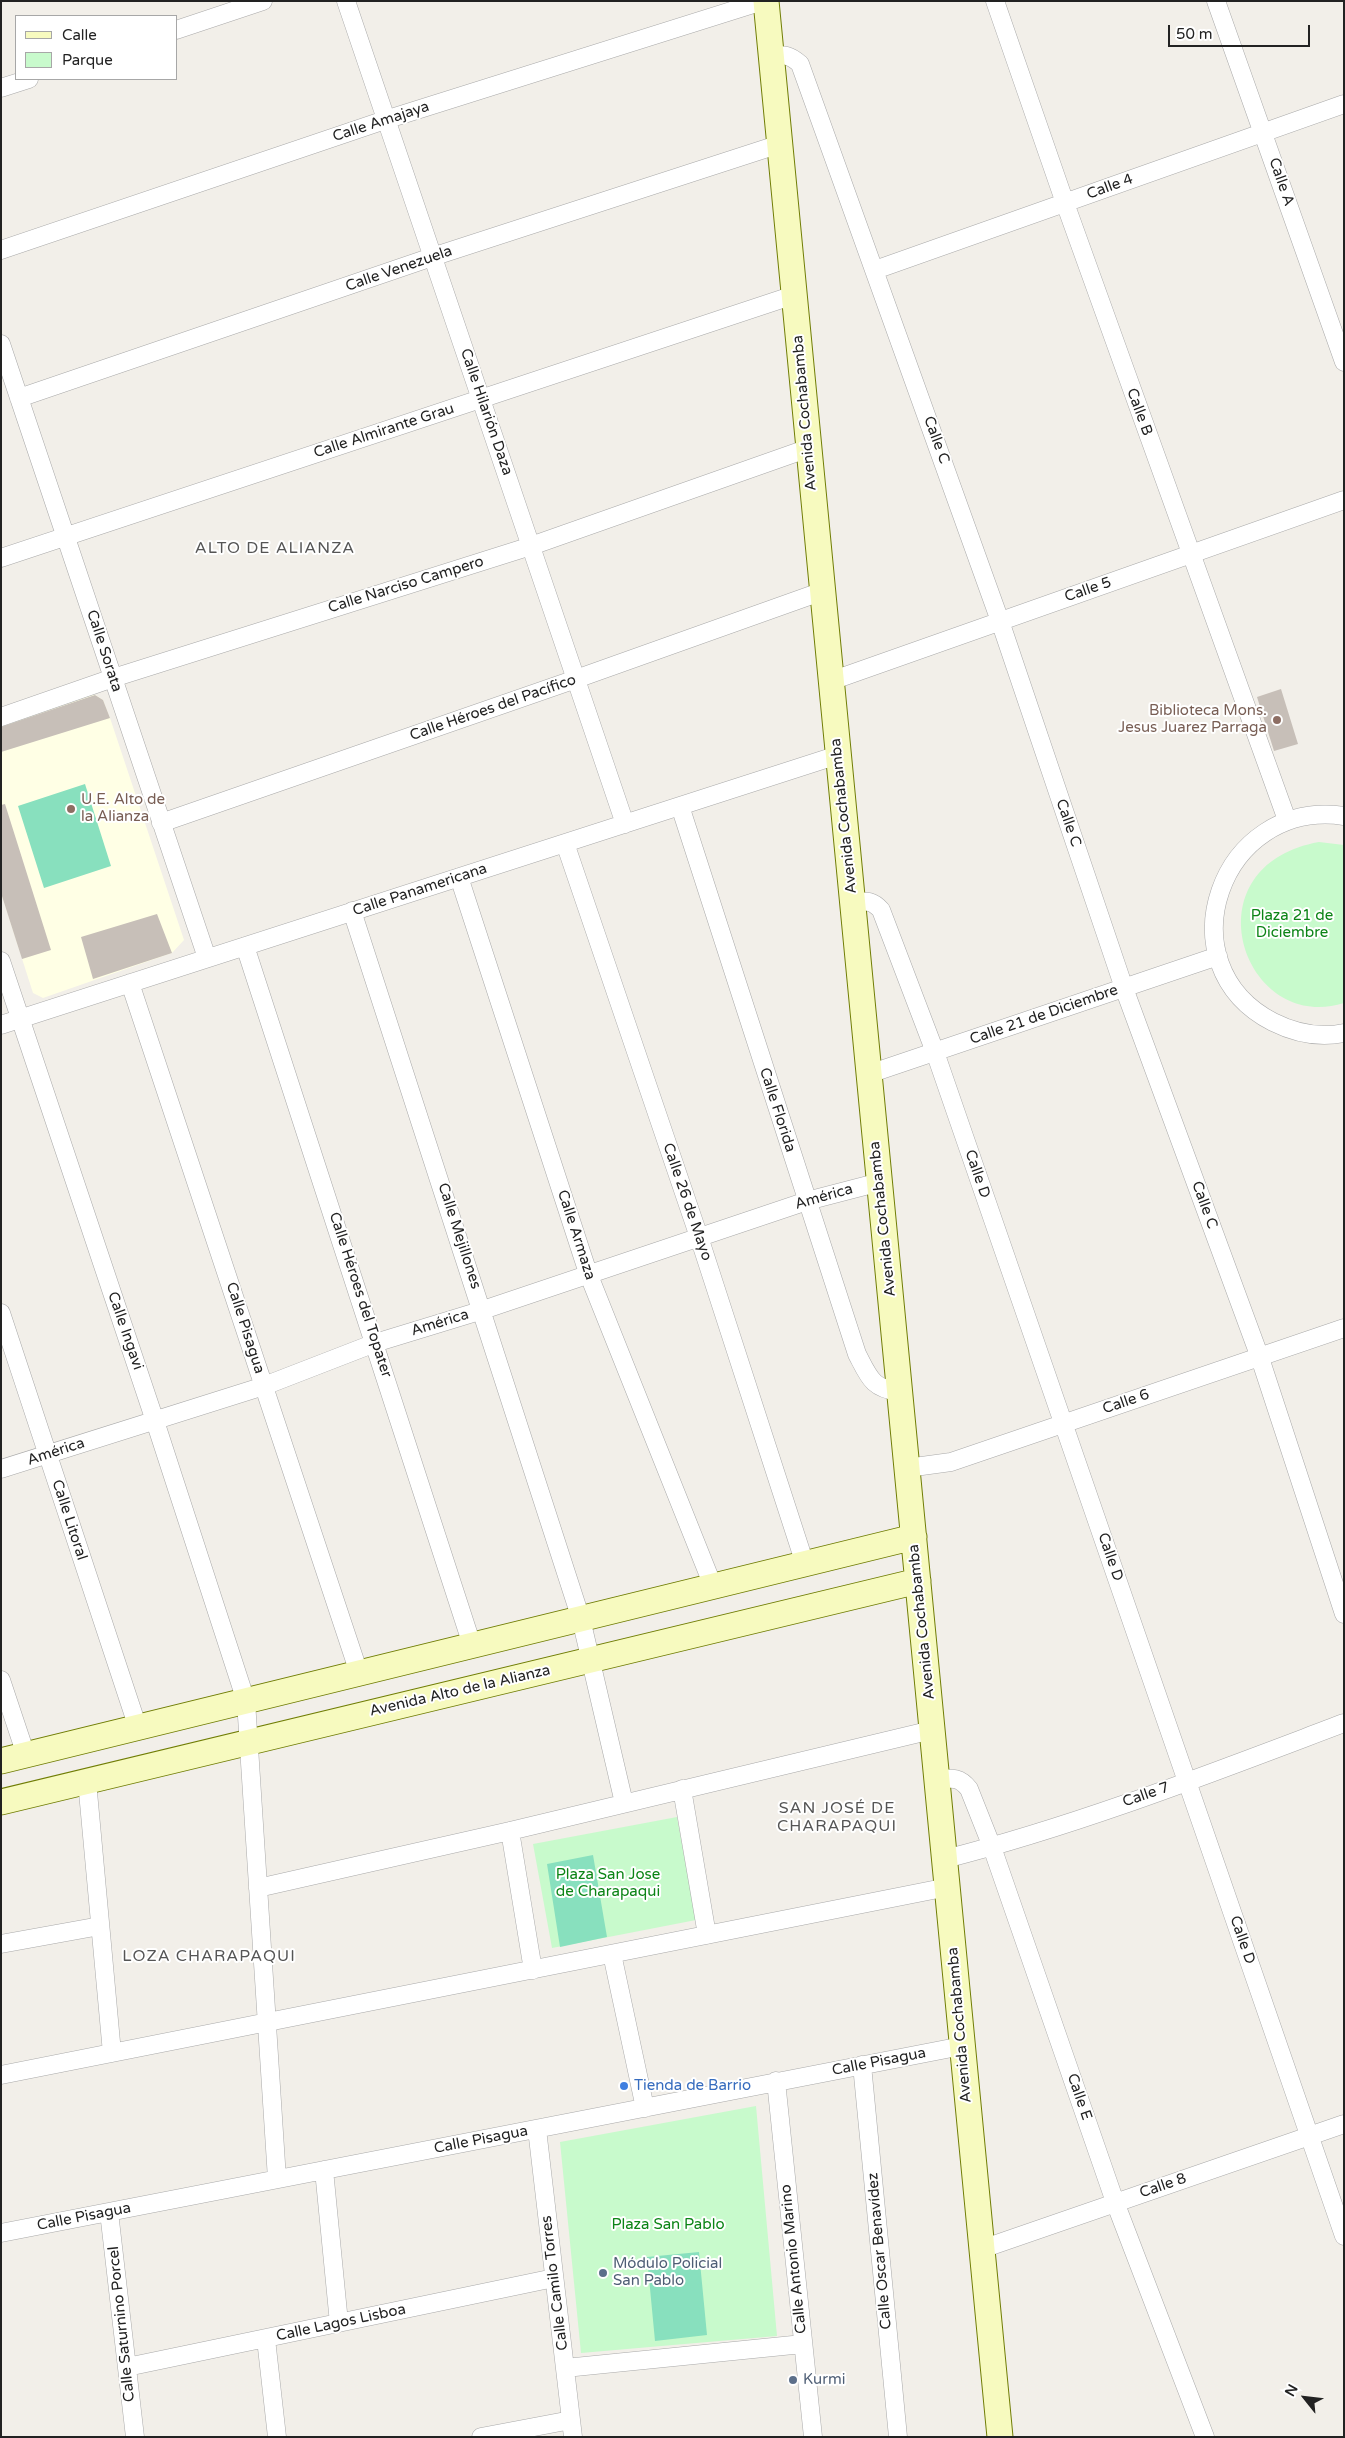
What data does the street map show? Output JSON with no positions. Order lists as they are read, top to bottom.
{
  "streets": {
    "street": [
      "Calle Amajaya",
      "Calle A",
      "Calle 4",
      "Calle Venezuela",
      "Calle Hilarión Daza",
      "Calle B",
      "Avenida Cochabamba",
      "Calle Almirante Grau",
      "Calle C",
      "Calle Narciso Campero",
      "Calle 5",
      "Calle Sorata",
      "Calle Héroes del Pacífico",
      "Calle Panamericana",
      "Calle 21 de Diciembre",
      "Calle Florida",
      "Calle D",
      "América",
      "Calle 26 de Mayo",
      "Calle Armaza",
      "Calle Mejillones",
      "Calle Héroes del Topater",
      "Calle Pisagua",
      "Calle Ingavi",
      "Calle 6",
      "Calle Litoral",
      "Avenida Alto de la Alianza",
      "Calle 7",
      "Calle E",
      "Calle 8",
      "Calle Oscar Benavídez",
      "Calle Antonio Marino",
      "Calle Camilo Torres",
      "Calle Lagos Lisboa",
      "Calle Saturnino Porcel"
    ]
  },
  "crossings": [
    ["Calle Amajaya", "Calle Hilarión Daza"],
    ["Calle Amajaya", "Avenida Cochabamba"],
    ["Calle A", "Calle 4"],
    ["Calle 4", "Calle B"],
    ["Calle 4", "Calle C"],
    ["Calle Venezuela", "Calle Hilarión Daza"],
    ["Calle Venezuela", "Avenida Cochabamba"],
    ["Calle Venezuela", "Calle Sorata"],
    ["Calle Hilarión Daza", "Calle Almirante Grau"],
    ["Calle Hilarión Daza", "Calle Narciso Campero"],
    ["Calle Hilarión Daza", "Calle Héroes del Pacífico"],
    ["Calle Hilarión Daza", "Calle Panamericana"],
    ["Calle B", "Calle 5"],
    ["Avenida Cochabamba", "Calle Almirante Grau"],
    ["Avenida Cochabamba", "Calle C"],
    ["Avenida Cochabamba", "Calle Narciso Campero"],
    ["Avenida Cochabamba", "Calle 5"],
    ["Avenida Cochabamba", "Calle Héroes del Pacífico"],
    ["Avenida Cochabamba", "Calle Panamericana"],
    ["Avenida Cochabamba", "Calle 21 de Diciembre"],
    ["Avenida Cochabamba", "Calle Florida"],
    ["Avenida Cochabamba", "Calle D"],
    ["Avenida Cochabamba", "América"],
    ["Avenida Cochabamba", "Calle Pisagua"],
    ["Avenida Cochabamba", "Calle 6"],
    ["Avenida Cochabamba", "Avenida Alto de la Alianza"],
    ["Avenida Cochabamba", "Calle 7"],
    ["Avenida Cochabamba", "Calle E"],
    ["Avenida Cochabamba", "Calle 8"],
    ["Calle Almirante Grau", "Calle Sorata"],
    ["Calle C", "Calle 5"],
    ["Calle C", "Calle 21 de Diciembre"],
    ["Calle C", "Calle 6"],
    ["Calle Narciso Campero", "Calle Sorata"],
    ["Calle Sorata", "Calle Héroes del Pacífico"],
    ["Calle Sorata", "Calle Panamericana"],
    ["Calle Panamericana", "Calle Florida"],
    ["Calle Panamericana", "Calle 26 de Mayo"],
    ["Calle Panamericana", "Calle Armaza"],
    ["Calle Panamericana", "Calle Mejillones"],
    ["Calle Panamericana", "Calle Héroes del Topater"],
    ["Calle Panamericana", "Calle Pisagua"],
    ["Calle Panamericana", "Calle Ingavi"],
    ["Calle 21 de Diciembre", "Calle D"],
    ["Calle Florida", "América"],
    ["Calle D", "Calle 6"],
    ["Calle D", "Calle 7"],
    ["Calle D", "Calle 8"],
    ["América", "Calle 26 de Mayo"],
    ["América", "Calle Armaza"],
    ["América", "Calle Mejillones"],
    ["América", "Calle Héroes del Topater"],
    ["América", "Calle Pisagua"],
    ["América", "Calle Ingavi"],
    ["América", "Calle Litoral"],
    ["Calle Mejillones", "Avenida Alto de la Alianza"],
    ["Calle Pisagua", "Calle Ingavi"],
    ["Calle Pisagua", "Calle Oscar Benavídez"],
    ["Calle Pisagua", "Calle Antonio Marino"],
    ["Calle Pisagua", "Calle Camilo Torres"],
    ["Calle Pisagua", "Calle Saturnino Porcel"],
    ["Calle Ingavi", "Avenida Alto de la Alianza"],
    ["Calle 7", "Calle E"],
    ["Calle E", "Calle 8"],
    ["Calle Camilo Torres", "Calle Lagos Lisboa"],
    ["Calle Lagos Lisboa", "Calle Saturnino Porcel"]
  ],
  "districts": ["ALTO DE ALIANZA", "SAN JOSÉ DE CHARAPAQUI", "LOZA CHARAPAQUI"],
  "parks": ["Plaza 21 de Diciembre", "Plaza San Jose de Charapaqui", "Plaza San Pablo"],
  "places": [
    "Biblioteca Mons. Jesus Juarez Parraga",
    "U.E. Alto de la Alianza",
    "Tienda de Barrio",
    "Módulo Policial San Pablo",
    "Kurmi"
  ],
  "legend": ["Calle", "Parque"],
  "scale_bar": "50 m",
  "north": "top left"
}
